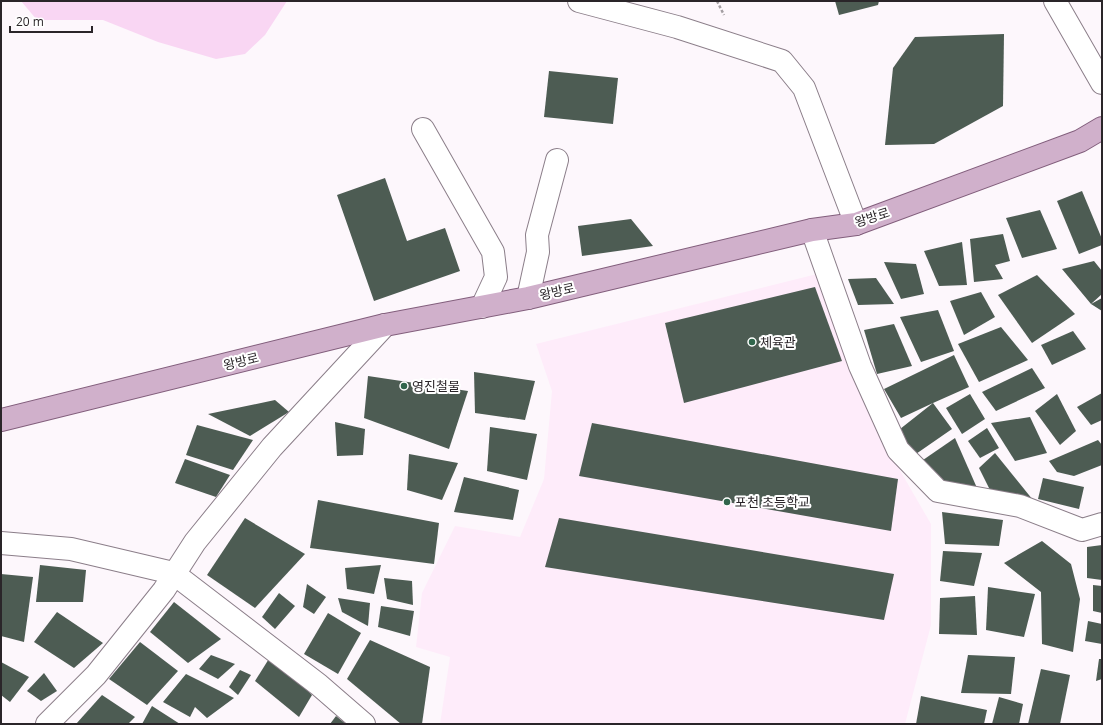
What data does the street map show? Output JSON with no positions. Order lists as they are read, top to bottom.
{
  "streets": {
    "main road": ["왕방로"]
  },
  "places": ["체육관", "영진철물", "포천 초등학교"],
  "scale_bar": "20 m"
}
